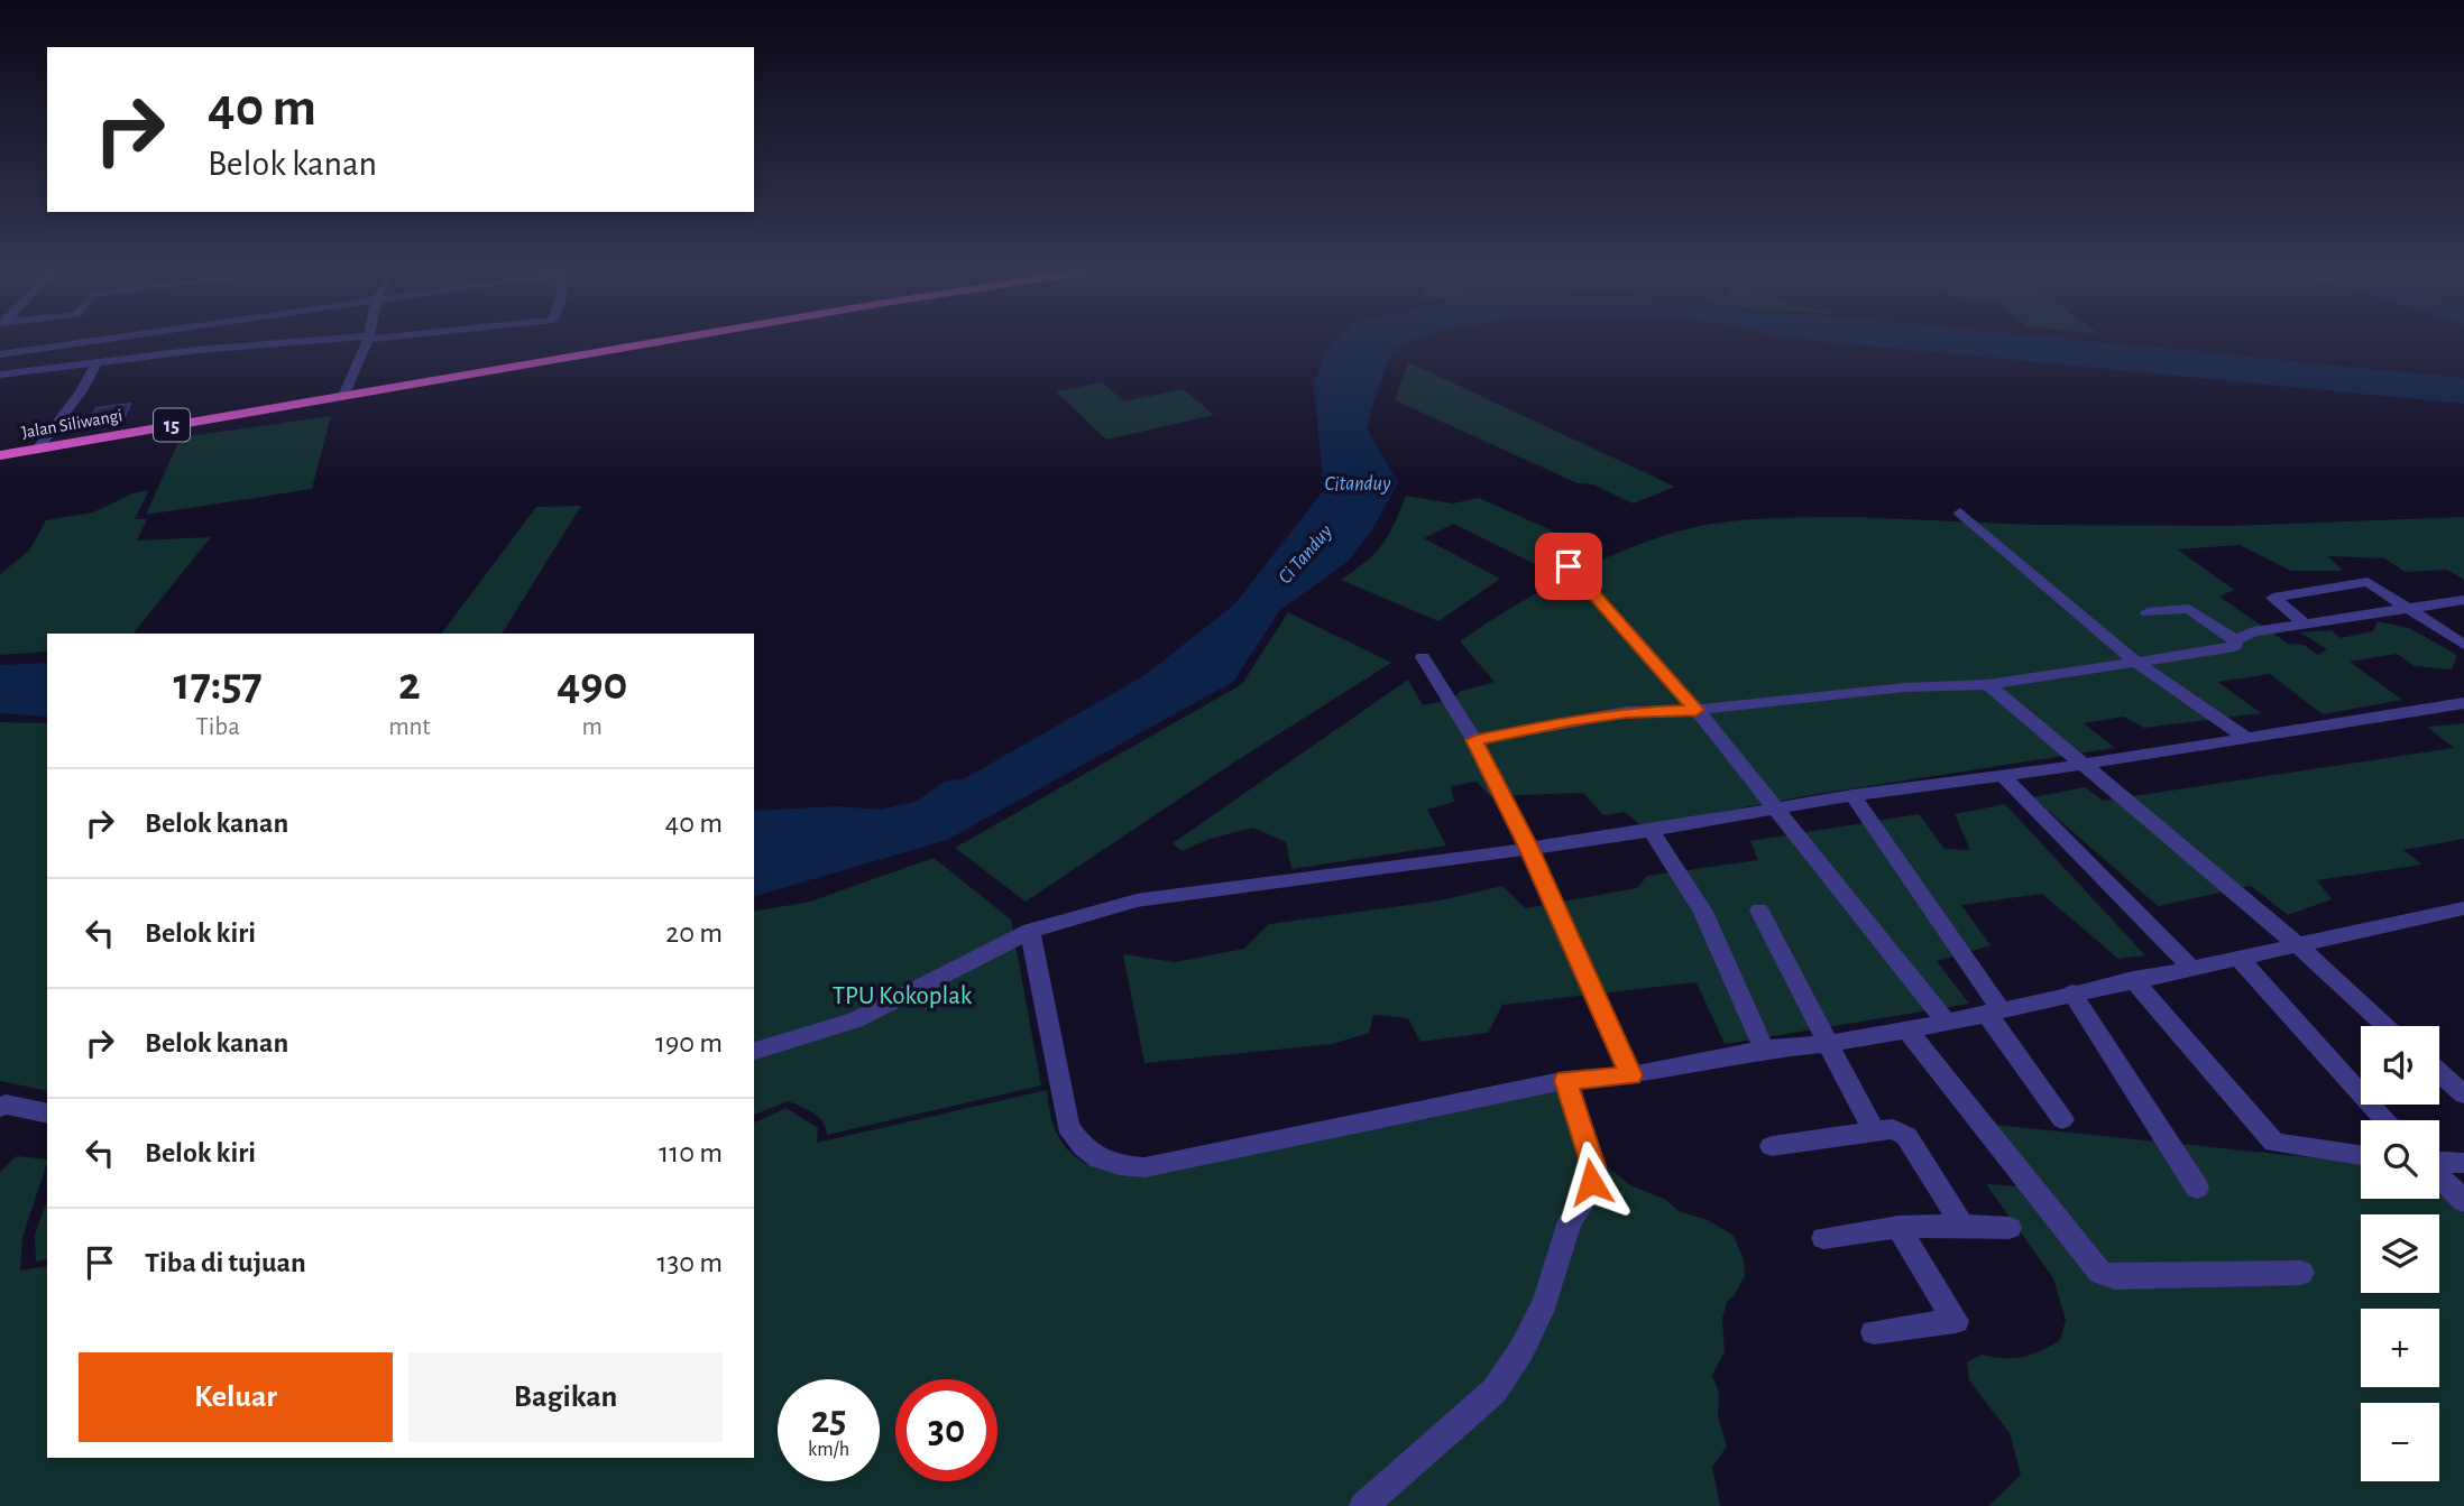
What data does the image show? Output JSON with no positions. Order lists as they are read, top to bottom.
{
  "streets": {
    "highway": ["Jalan Siliwangi", "15"]
  },
  "water": ["Citanduy", "Ci Tanduy"],
  "parks": ["TPU Kokoplak"],
  "page": {
    "turn": ["40 m", "Belok kanan"],
    "eta": [
      "17:57",
      "Tiba",
      "2",
      "mnt",
      "490",
      "m"
    ],
    "list": [
      {
        "name": "Belok kanan",
        "value": "40 m"
      },
      {
        "name": "Belok kiri",
        "value": "20 m"
      },
      {
        "name": "Belok kanan",
        "value": "190 m"
      },
      {
        "name": "Belok kiri",
        "value": "110 m"
      },
      {
        "name": "Tiba di tujuan",
        "value": "130 m"
      }
    ],
    "map_buttons": ["+", "−"],
    "buttons": ["Keluar", "Bagikan"],
    "speed": "25 km/h",
    "limit": "30"
  }
}
